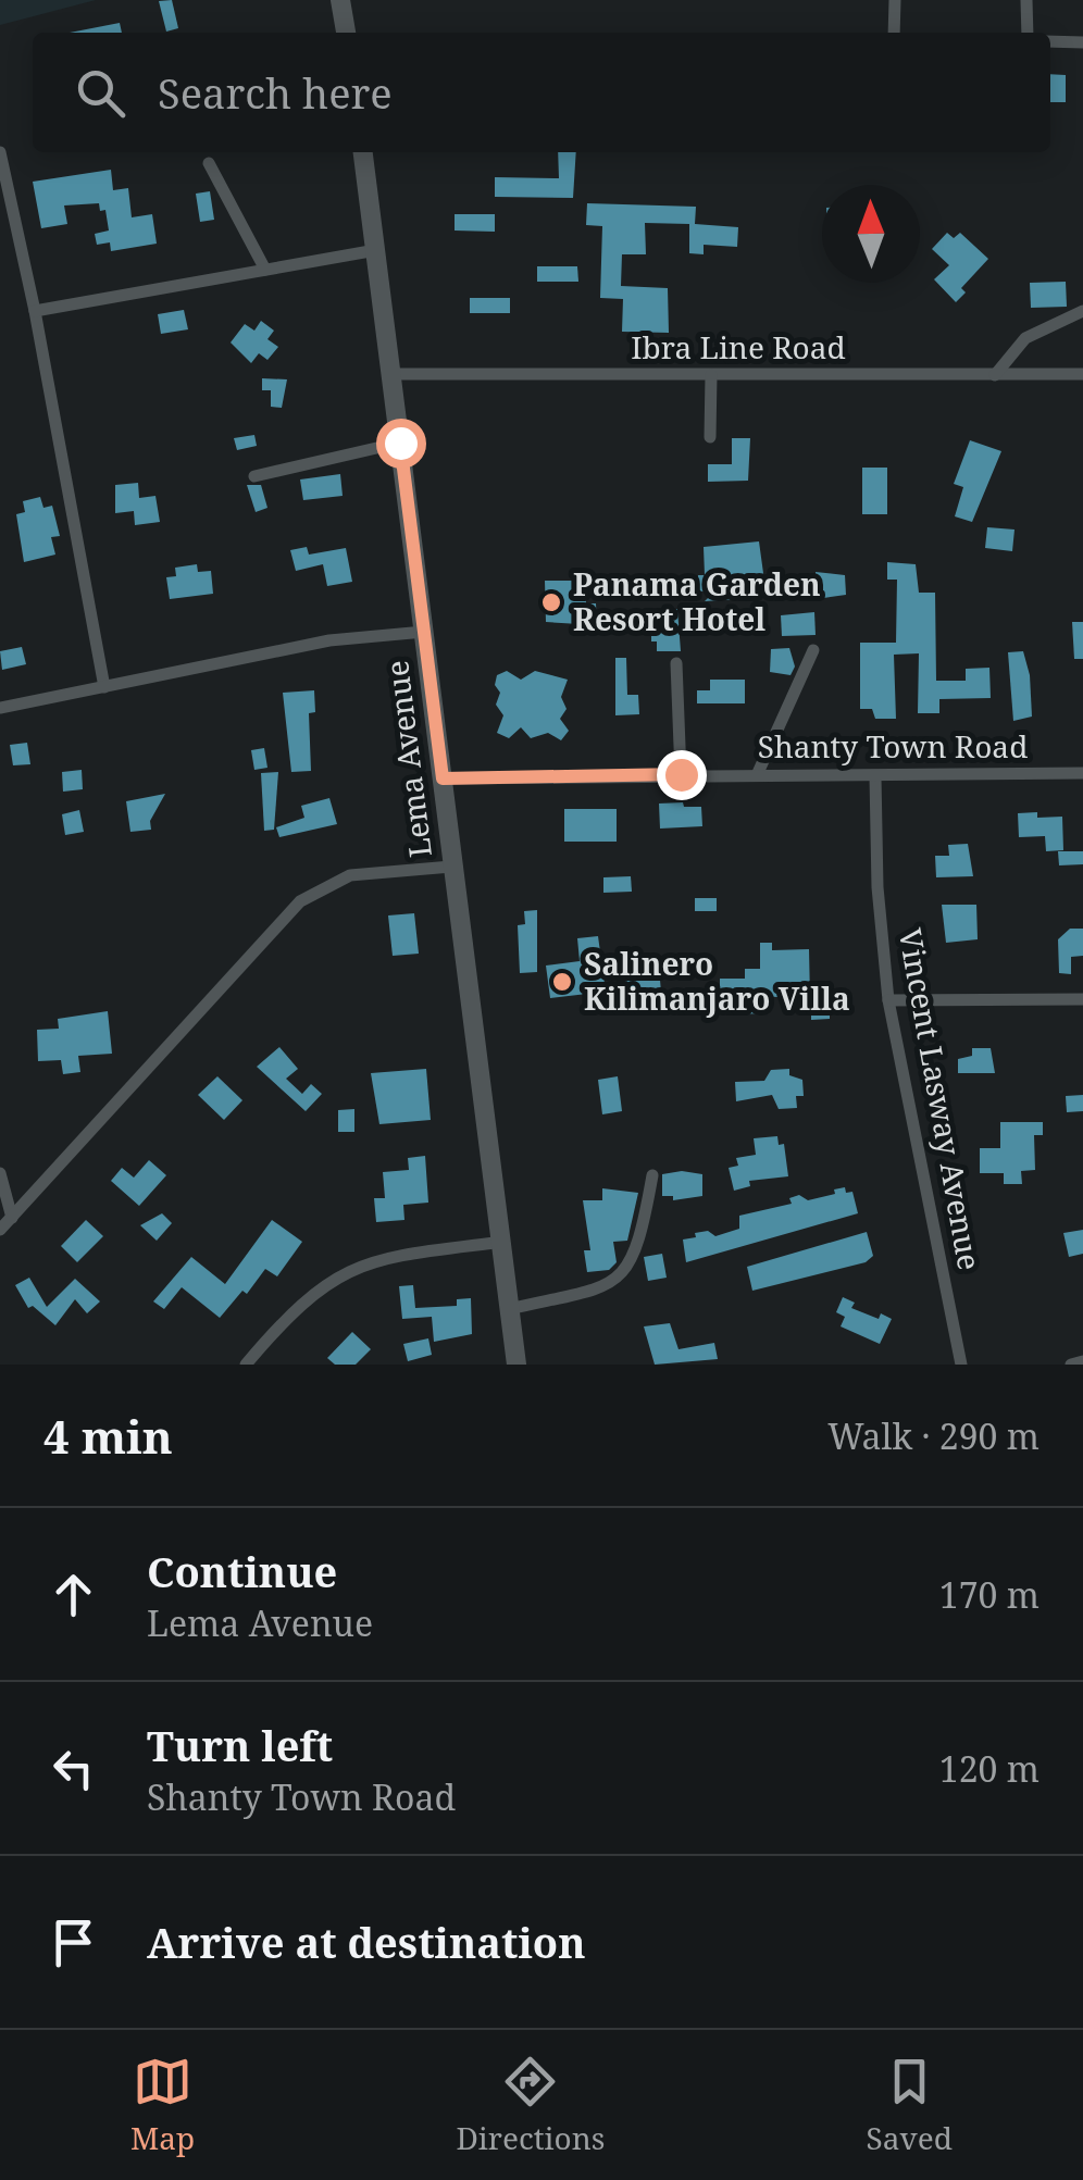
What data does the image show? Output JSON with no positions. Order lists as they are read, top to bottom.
{
  "streets": {
    "main road": ["Lema Avenue"],
    "street": ["Ibra Line Road", "Shanty Town Road", "Vincent Lasway Avenue"]
  },
  "crossings": [
    ["Ibra Line Road", "Lema Avenue"],
    ["Shanty Town Road", "Lema Avenue"],
    ["Shanty Town Road", "Vincent Lasway Avenue"]
  ],
  "places": ["Panama Garden Resort Hotel", "Salinero Kilimanjaro Villa"],
  "north": "top",
  "page": {
    "search": "Search here",
    "heading": ["4 min", "Walk · 290 m"],
    "list": [
      ["Continue", "Lema Avenue", "170 m"],
      ["Turn left", "Shanty Town Road", "120 m"],
      "Arrive at destination"
    ],
    "nav": ["Map", "Directions", "Saved"]
  }
}
